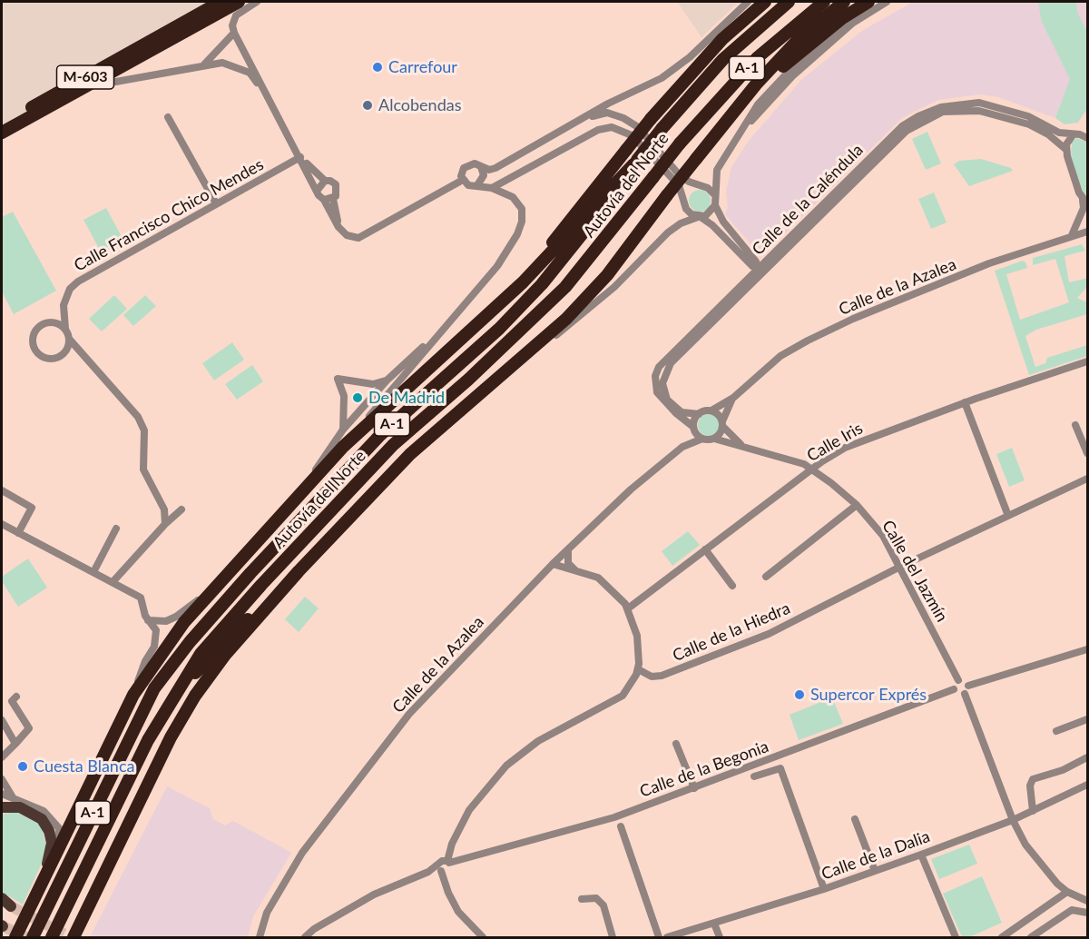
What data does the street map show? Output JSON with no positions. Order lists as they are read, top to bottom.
{
  "streets": {
    "highway": ["A-1", "M-603", "Autovía del Norte"],
    "street": [
      "Calle de la Caléndula",
      "Calle Francisco Chico Mendes",
      "Calle de la Azalea",
      "Calle Iris",
      "Calle del Jazmín",
      "Calle de la Hiedra",
      "Calle de la Begonia",
      "Calle de la Dalia"
    ]
  },
  "crossings": [
    ["Calle de la Caléndula", "Calle de la Azalea"],
    ["Calle de la Caléndula", "Calle del Jazmín"],
    ["Calle de la Azalea", "Calle del Jazmín"],
    ["Calle Iris", "Calle del Jazmín"],
    ["Calle del Jazmín", "Calle de la Hiedra"],
    ["Calle del Jazmín", "Calle de la Begonia"]
  ],
  "places": [
    "Carrefour",
    "Alcobendas",
    "De Madrid",
    "Supercor Exprés",
    "Cuesta Blanca"
  ]
}
